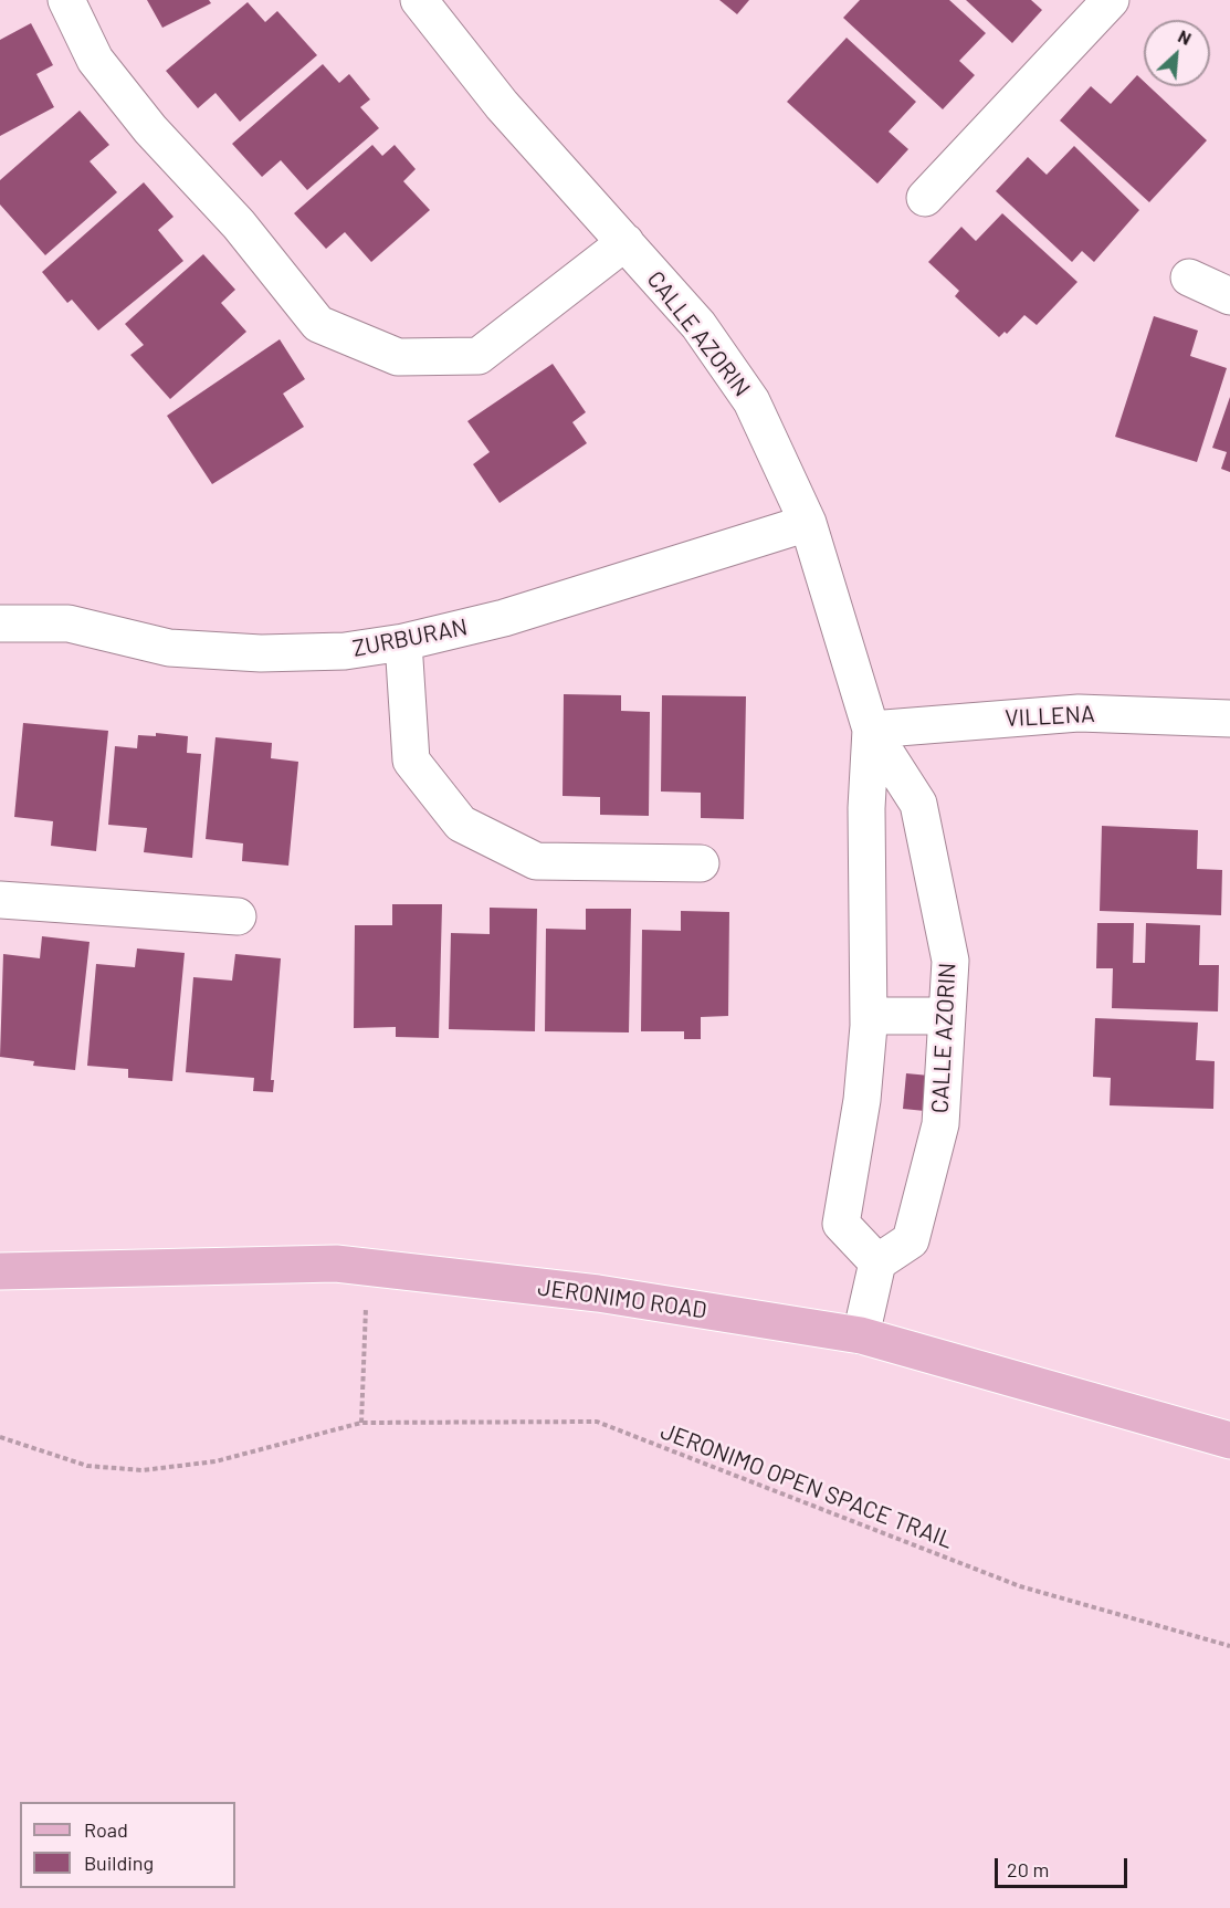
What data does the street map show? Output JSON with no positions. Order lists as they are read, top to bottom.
{
  "streets": {
    "main road": ["JERONIMO ROAD"],
    "street": ["CALLE AZORIN", "ZURBURAN", "VILLENA"],
    "path": ["JERONIMO OPEN SPACE TRAIL"]
  },
  "crossings": [
    ["CALLE AZORIN", "ZURBURAN"],
    ["CALLE AZORIN", "VILLENA"]
  ],
  "legend": ["Road", "Building"],
  "scale_bar": "20 m",
  "north": "top right"
}
